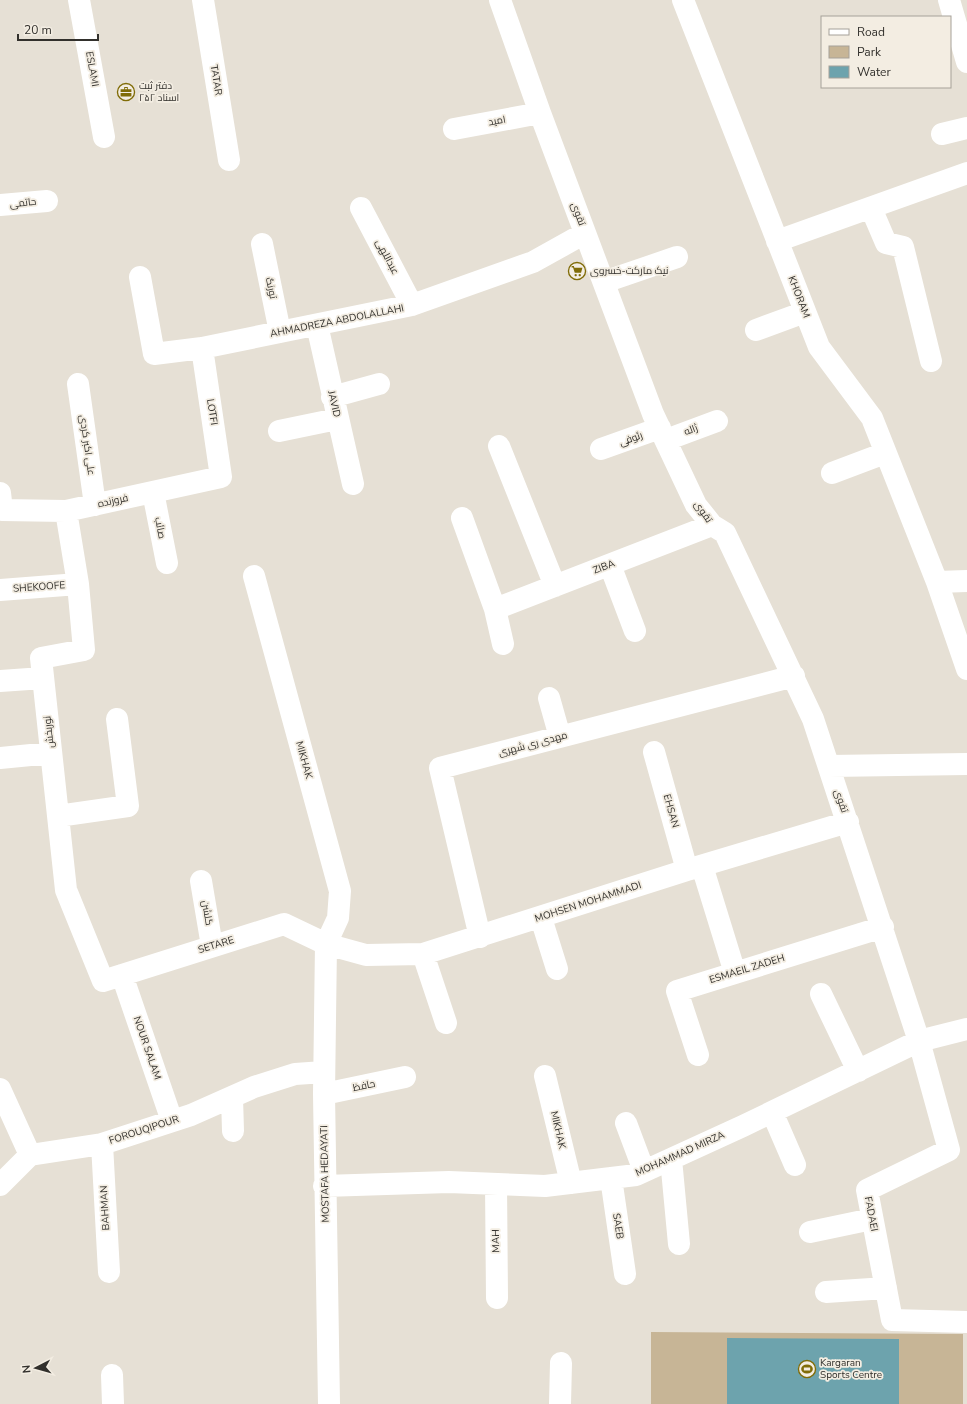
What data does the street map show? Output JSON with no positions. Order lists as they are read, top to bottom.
{
  "streets": {
    "street": [
      "ESLAMI",
      "TATAR",
      "امید",
      "حاتمی",
      "تقوی",
      "عبداللهی",
      "تورنگ",
      "KHORAM",
      "AHMADREZA ABDOLALLAHI",
      "JAVID",
      "LOTFI",
      "ژاله",
      "رئوفی",
      "علی اکبر کردی",
      "فروزنده",
      "صائب",
      "ZIBA",
      "SHEKOOFE",
      "نوربخش",
      "مهدی ری شهری",
      "MIKHAK",
      "EHSAN",
      "MOHSEN MOHAMMADI",
      "گلشن",
      "SETARE",
      "ESMAEIL ZADEH",
      "NOUR SALAM",
      "حافظ",
      "FOROUQIPOUR",
      "MOHAMMAD MIRZA",
      "MOSTAFA HEDAYATI",
      "BAHMAN",
      "FADAEI",
      "SAEB",
      "MAH"
    ]
  },
  "crossings": [
    ["امید", "تقوی"],
    ["تقوی", "AHMADREZA ABDOLALLAHI"],
    ["تقوی", "ژاله"],
    ["تقوی", "رئوفی"],
    ["تقوی", "ZIBA"],
    ["تقوی", "مهدی ری شهری"],
    ["تقوی", "MOHSEN MOHAMMADI"],
    ["تقوی", "ESMAEIL ZADEH"],
    ["تقوی", "MOHAMMAD MIRZA"],
    ["تقوی", "FADAEI"],
    ["عبداللهی", "AHMADREZA ABDOLALLAHI"],
    ["تورنگ", "AHMADREZA ABDOLALLAHI"],
    ["AHMADREZA ABDOLALLAHI", "JAVID"],
    ["AHMADREZA ABDOLALLAHI", "LOTFI"],
    ["LOTFI", "فروزنده"],
    ["ژاله", "رئوفی"],
    ["علی اکبر کردی", "فروزنده"],
    ["فروزنده", "صائب"],
    ["فروزنده", "نوربخش"],
    ["SHEKOOFE", "نوربخش"],
    ["نوربخش", "SETARE"],
    ["نوربخش", "NOUR SALAM"],
    ["مهدی ری شهری", "MOHSEN MOHAMMADI"],
    ["MIKHAK", "MOHSEN MOHAMMADI"],
    ["MIKHAK", "SETARE"],
    ["MIKHAK", "MOHAMMAD MIRZA"],
    ["MIKHAK", "MOSTAFA HEDAYATI"],
    ["EHSAN", "MOHSEN MOHAMMADI"],
    ["EHSAN", "ESMAEIL ZADEH"],
    ["MOHSEN MOHAMMADI", "SETARE"],
    ["MOHSEN MOHAMMADI", "MOSTAFA HEDAYATI"],
    ["گلشن", "SETARE"],
    ["SETARE", "NOUR SALAM"],
    ["SETARE", "MOSTAFA HEDAYATI"],
    ["NOUR SALAM", "FOROUQIPOUR"],
    ["حافظ", "MOSTAFA HEDAYATI"],
    ["FOROUQIPOUR", "MOSTAFA HEDAYATI"],
    ["FOROUQIPOUR", "BAHMAN"],
    ["MOHAMMAD MIRZA", "MOSTAFA HEDAYATI"],
    ["MOHAMMAD MIRZA", "FADAEI"],
    ["MOHAMMAD MIRZA", "SAEB"],
    ["MOHAMMAD MIRZA", "MAH"]
  ],
  "places": {
    "office": ["دفتر ثبت اسناد ۲۵۲"],
    "supermarket": ["نیک مارکت-خسروی"],
    "sports": ["Kargaran Sports Centre"]
  },
  "legend": ["Road", "Park", "Water"],
  "scale_bar": "20 m",
  "north": "left"
}
